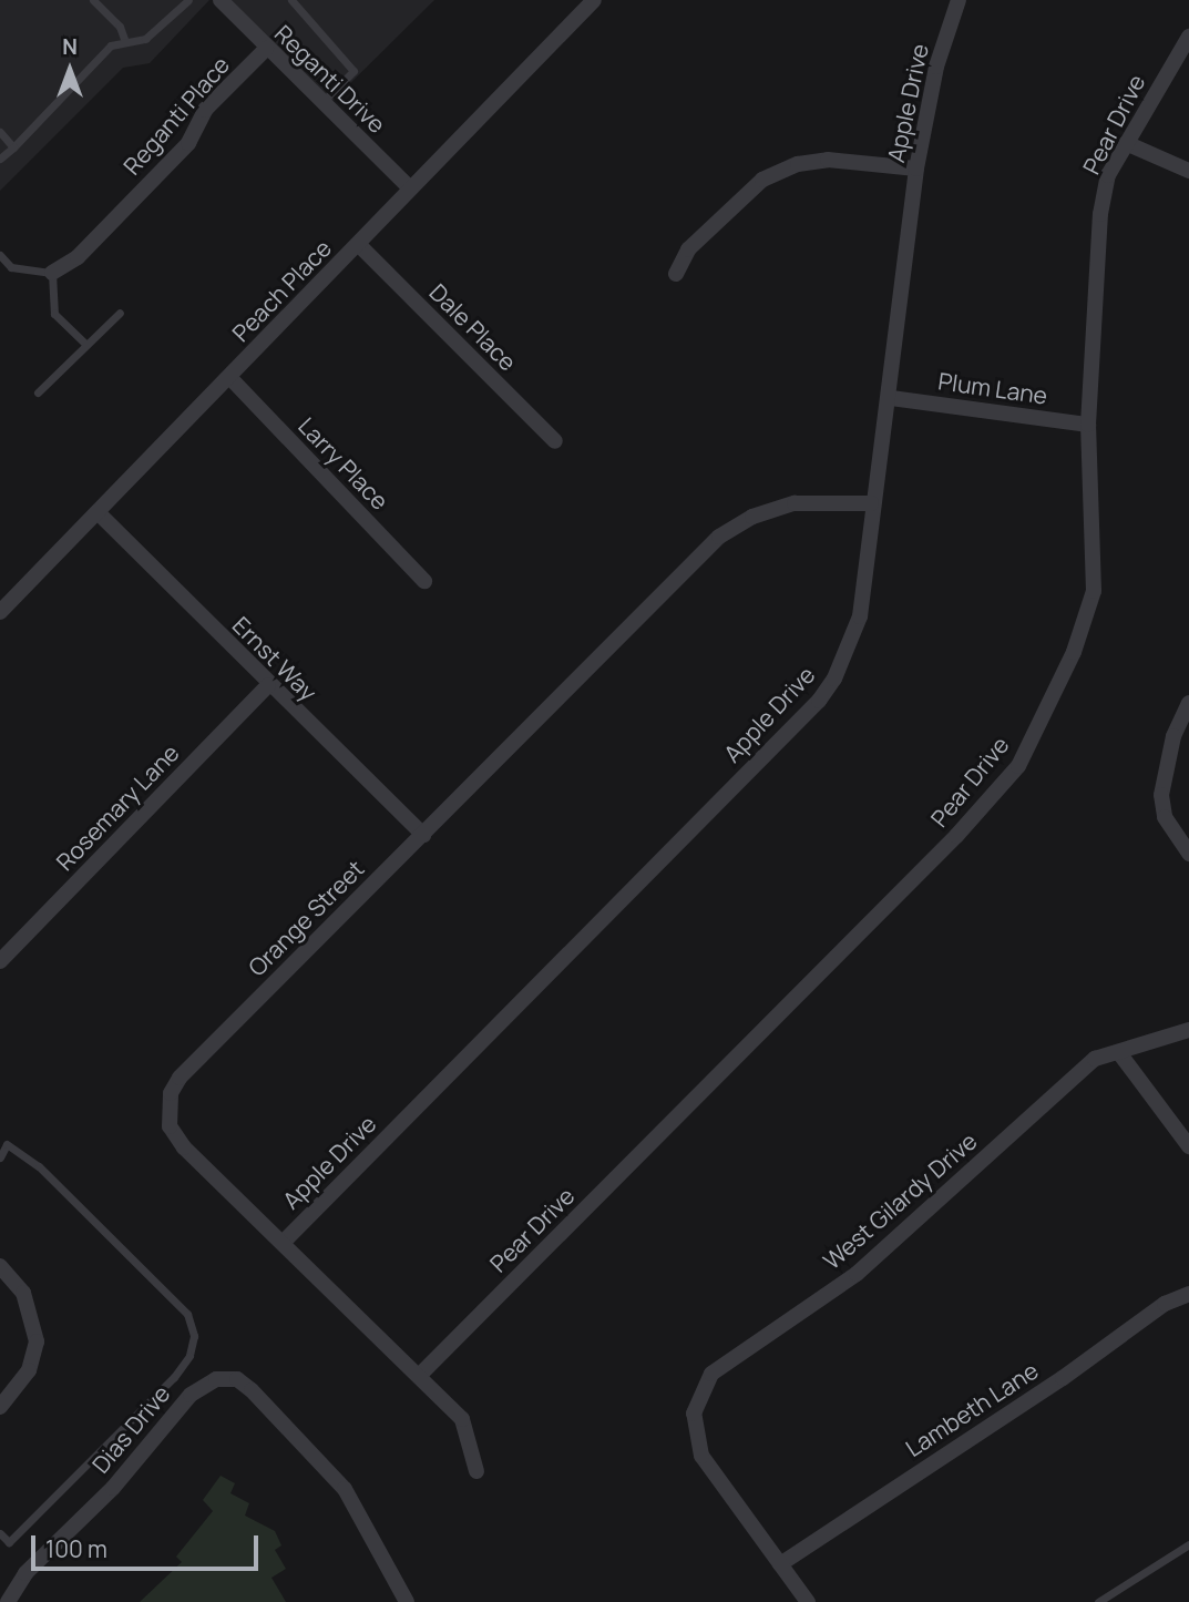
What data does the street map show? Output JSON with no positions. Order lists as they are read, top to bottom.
{
  "streets": {
    "street": [
      "Reganti Drive",
      "Apple Drive",
      "Reganti Place",
      "Pear Drive",
      "Peach Place",
      "Dale Place",
      "Plum Lane",
      "Larry Place",
      "Ernst Way",
      "Rosemary Lane",
      "Orange Street",
      "West Gilardy Drive",
      "Lambeth Lane",
      "Dias Drive"
    ]
  },
  "crossings": [
    ["Reganti Drive", "Reganti Place"],
    ["Reganti Drive", "Peach Place"],
    ["Apple Drive", "Plum Lane"],
    ["Apple Drive", "Orange Street"],
    ["Pear Drive", "Plum Lane"],
    ["Pear Drive", "Orange Street"],
    ["Peach Place", "Dale Place"],
    ["Peach Place", "Larry Place"],
    ["Peach Place", "Ernst Way"],
    ["Ernst Way", "Rosemary Lane"],
    ["Ernst Way", "Orange Street"],
    ["West Gilardy Drive", "Lambeth Lane"]
  ],
  "scale_bar": "100 m",
  "north": "top"
}
